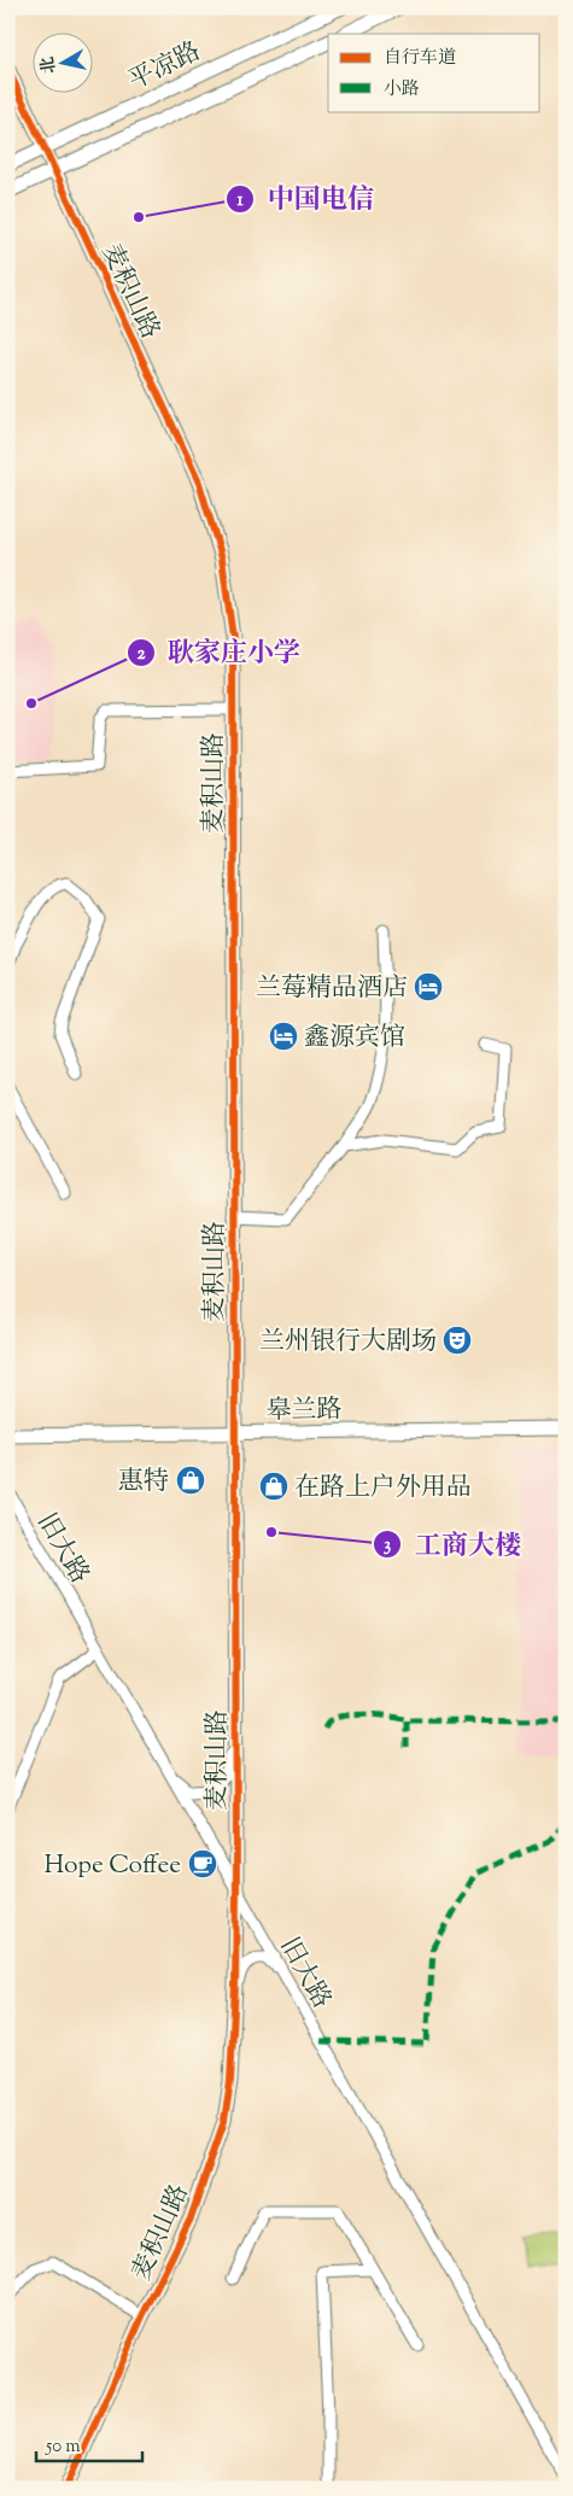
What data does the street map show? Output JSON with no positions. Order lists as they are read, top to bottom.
{
  "streets": {
    "street": [
      "平凉路",
      "麦积山路",
      "皋兰路",
      "旧大路"
    ]
  },
  "crossings": [
    ["平凉路", "麦积山路"],
    ["麦积山路", "皋兰路"],
    ["麦积山路", "旧大路"]
  ],
  "places": {
    "other": ["中国电信", "耿家庄小学", "工商大楼"],
    "hotel": ["兰莓精品酒店", "鑫源宾馆"],
    "theatre": ["兰州银行大剧场"],
    "shop": ["惠特", "在路上户外用品"],
    "cafe": ["Hope Coffee"]
  },
  "legend": ["自行车道", "小路"],
  "scale_bar": "50 m",
  "north": "left"
}
